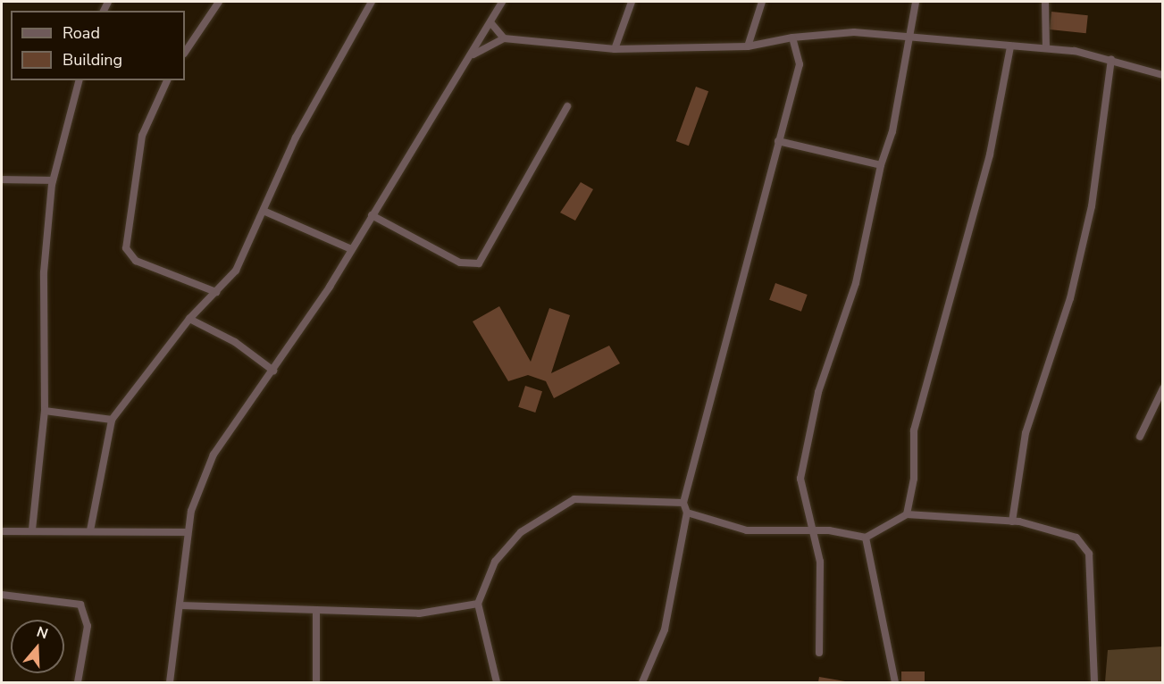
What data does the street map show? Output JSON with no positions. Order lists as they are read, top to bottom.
{
  "legend": ["Road", "Building"],
  "north": "top"
}
